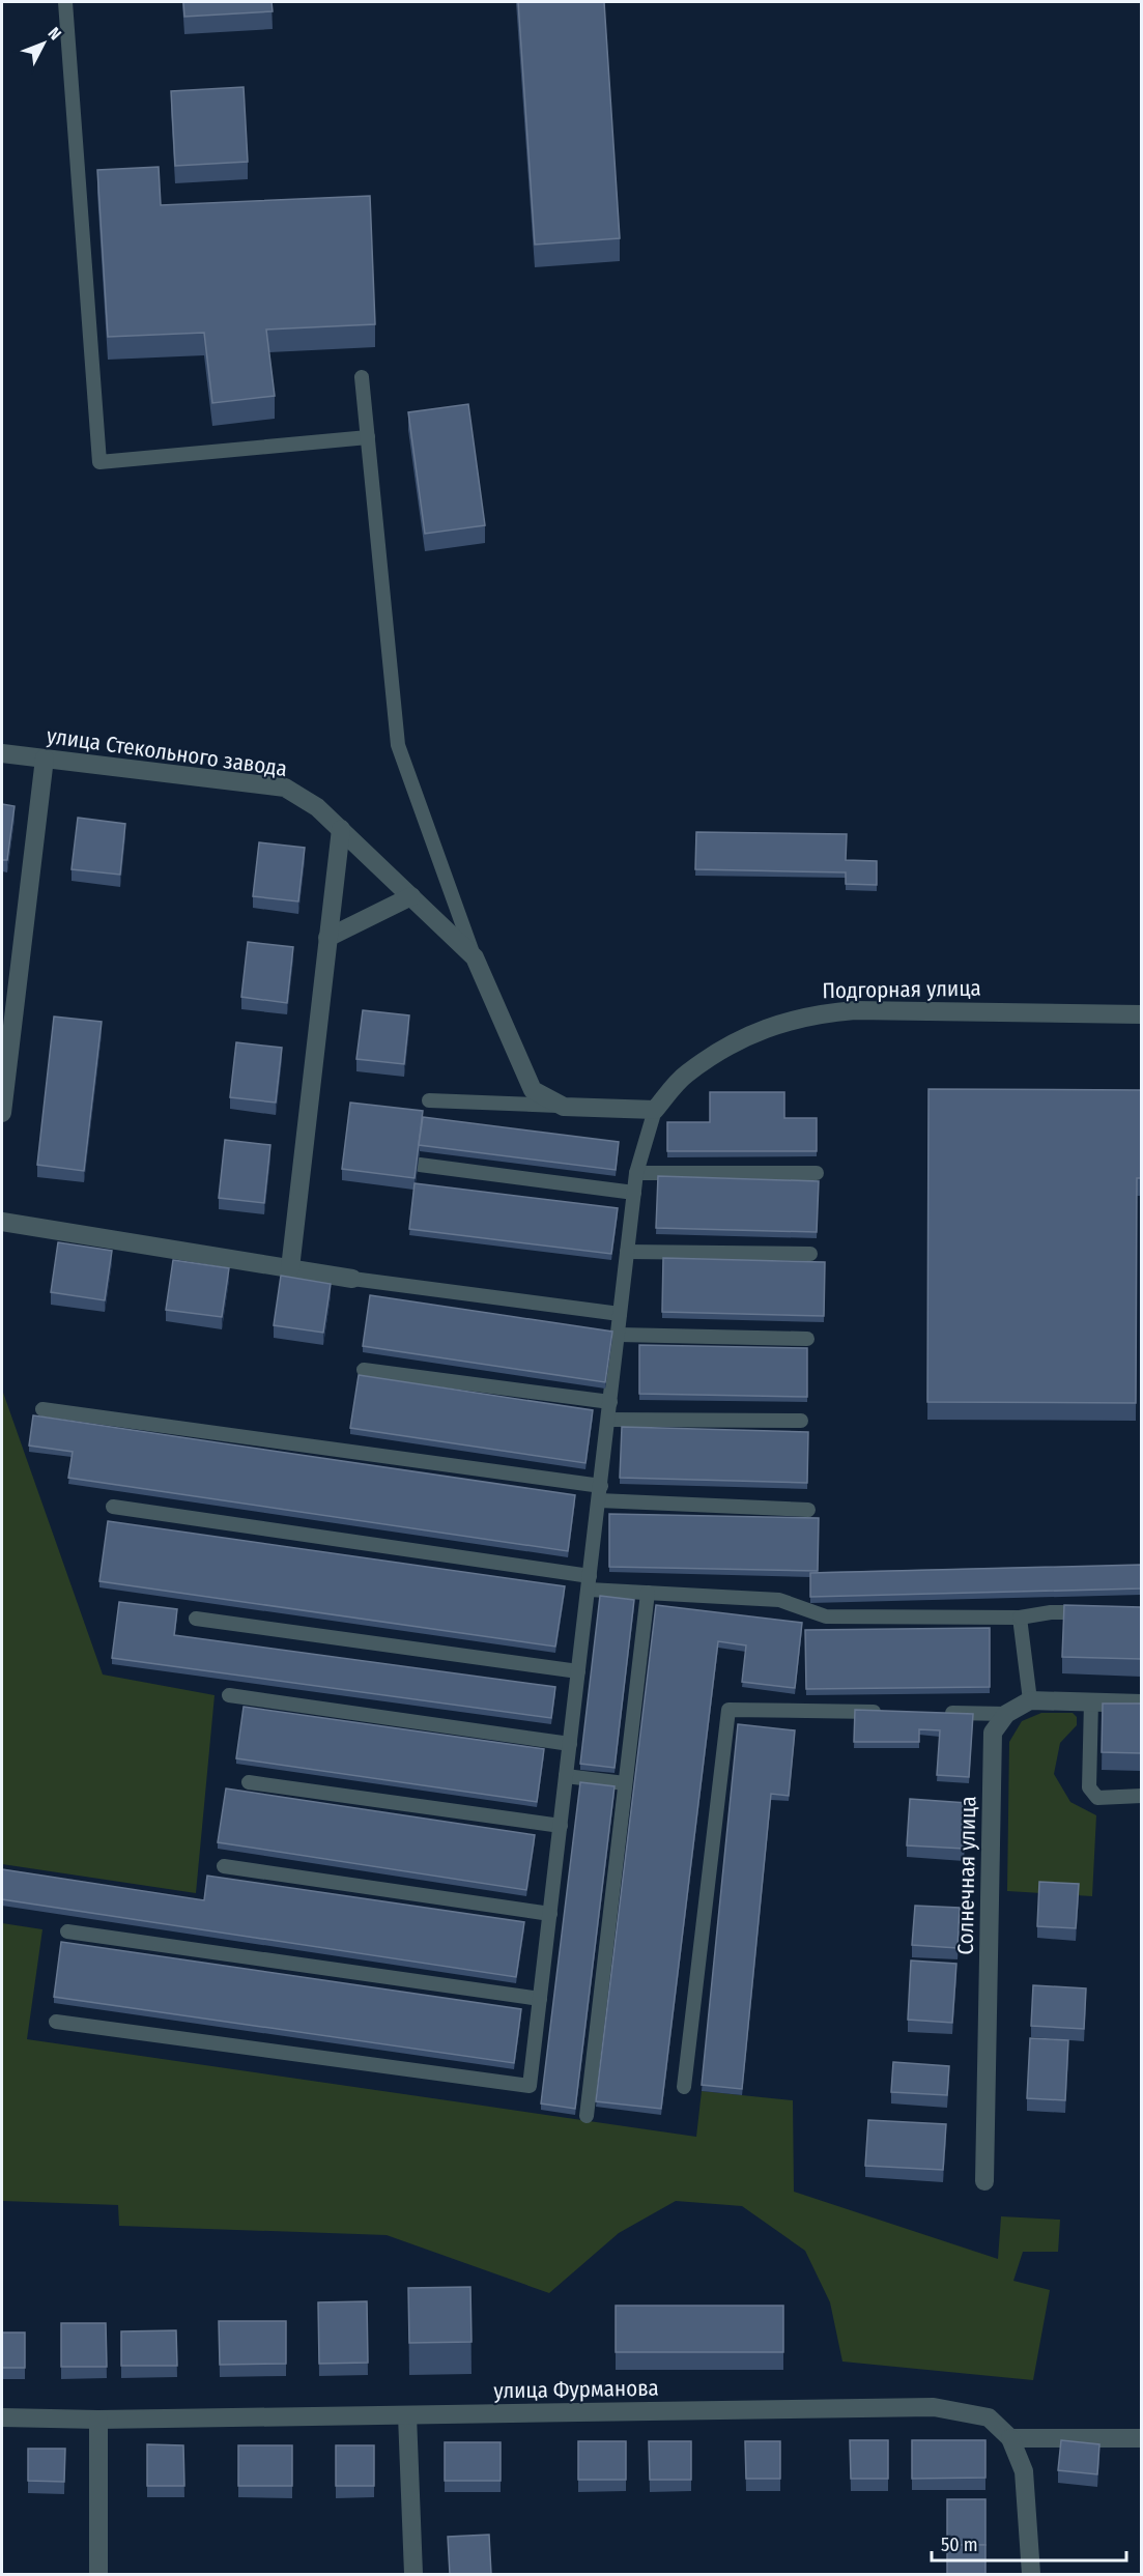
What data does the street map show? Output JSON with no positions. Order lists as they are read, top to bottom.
{
  "streets": {
    "street": [
      "улица Стекольного завода",
      "Подгорная улица",
      "Солнечная улица",
      "улица Фурманова"
    ]
  },
  "crossings": [
    ["улица Стекольного завода", "Подгорная улица"]
  ],
  "scale_bar": "50 m",
  "north": "top right"
}
